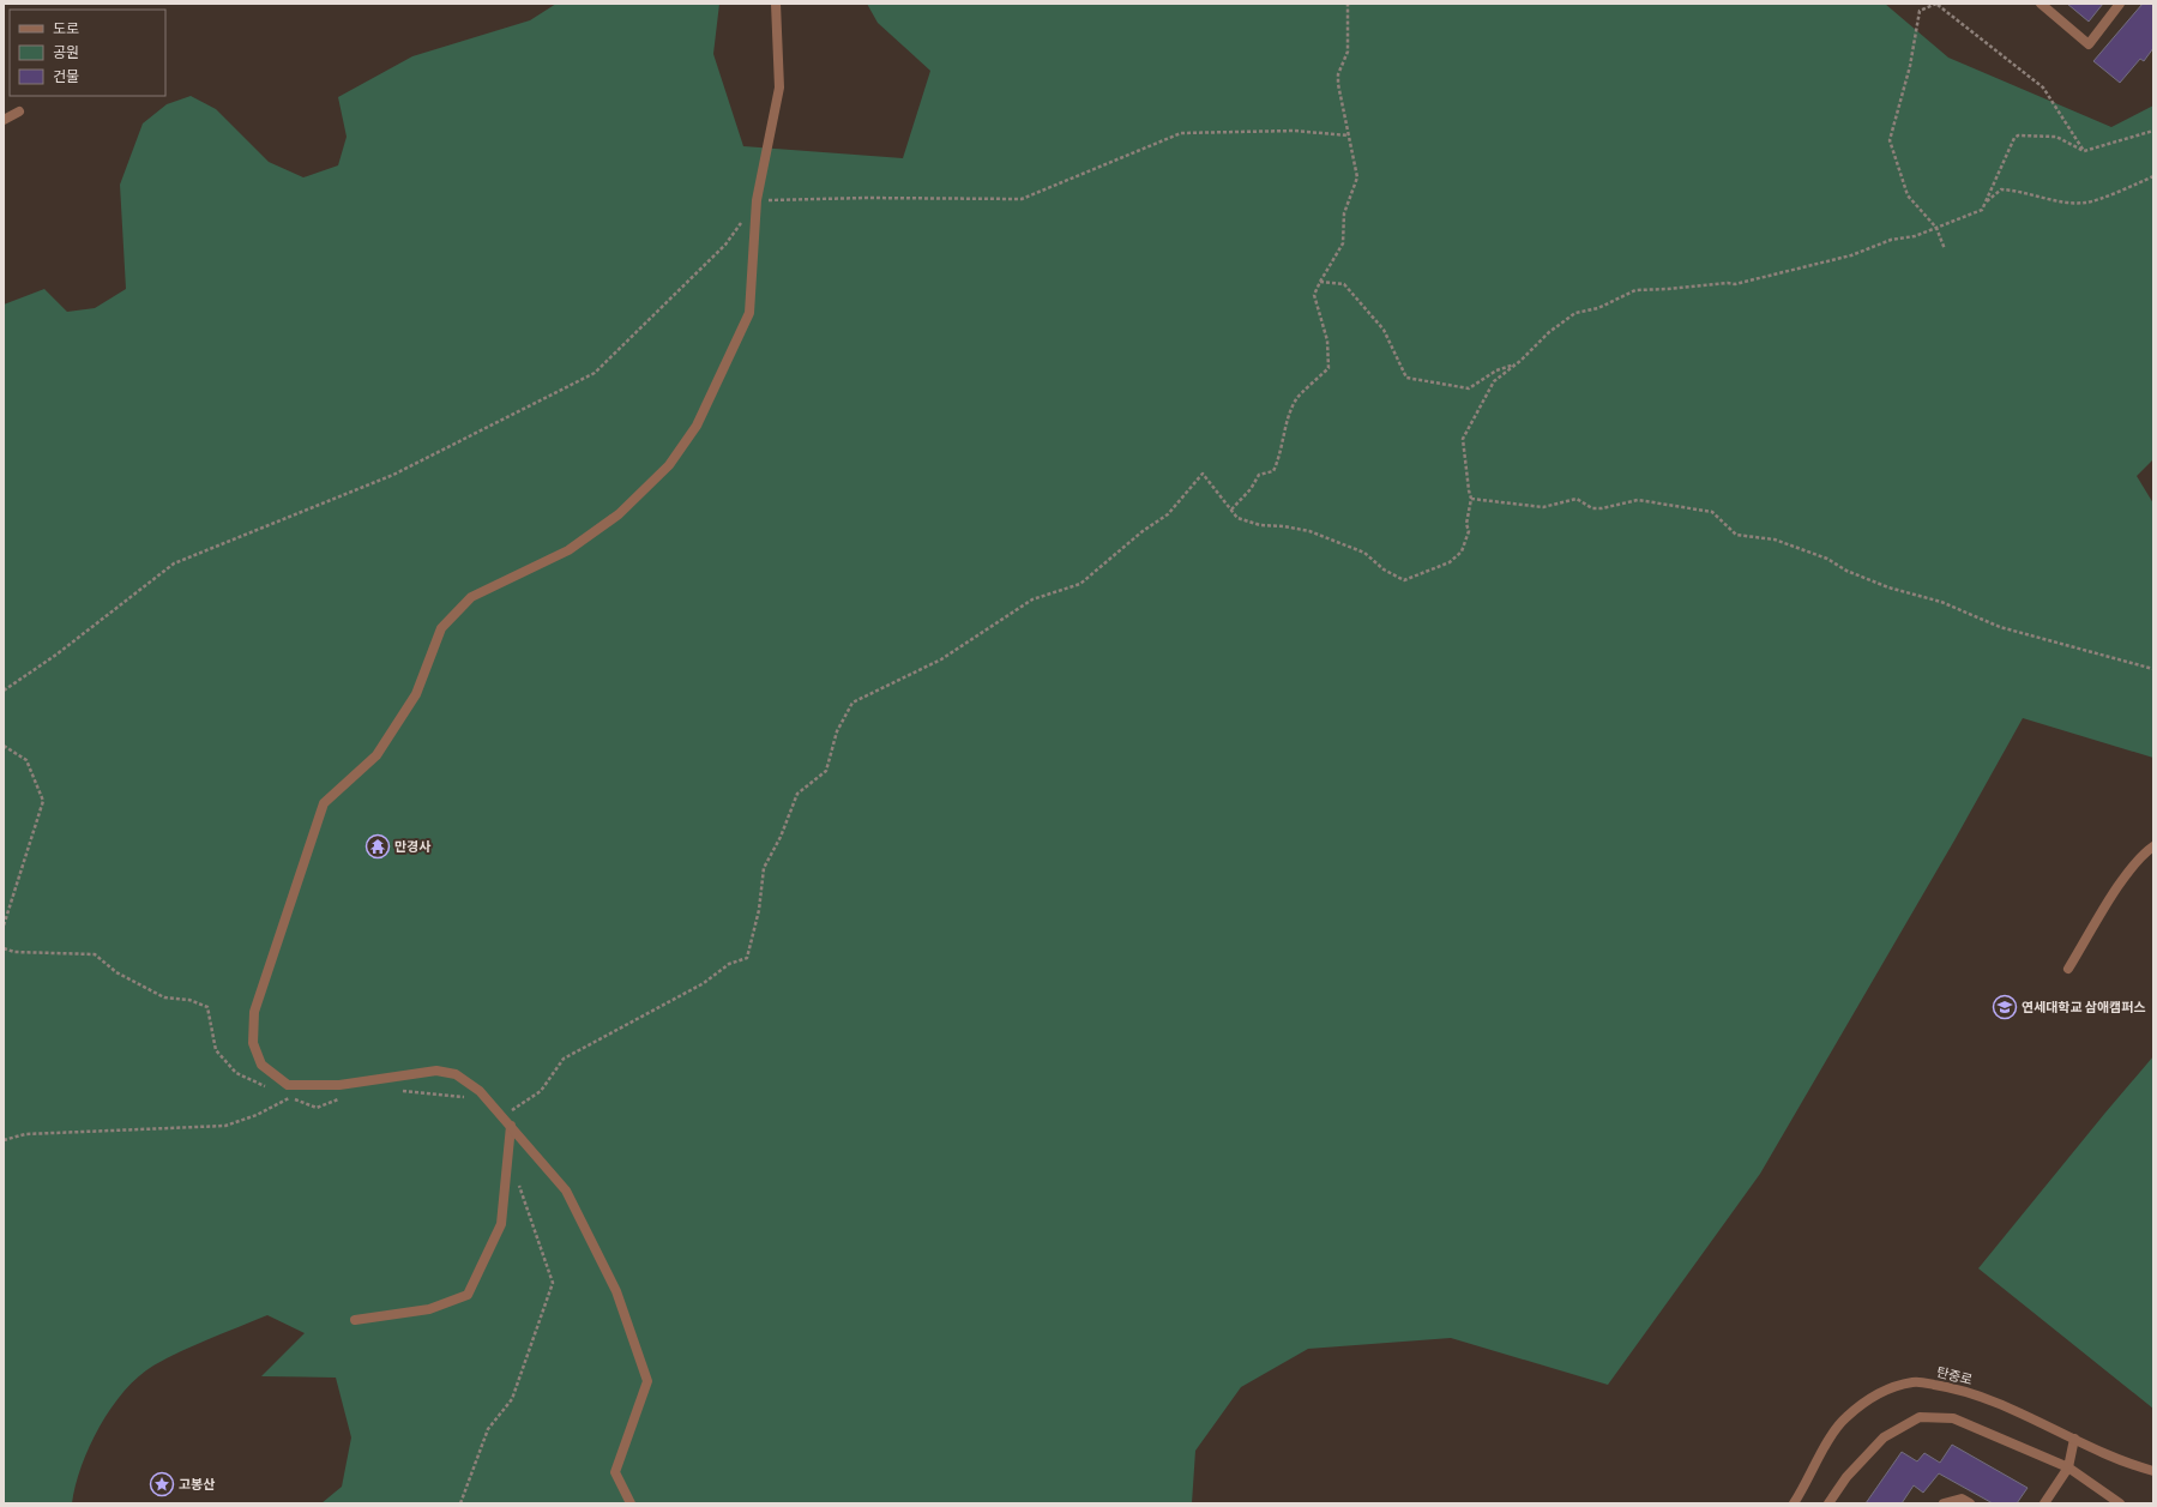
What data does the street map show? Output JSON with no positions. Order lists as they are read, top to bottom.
{
  "streets": {
    "street": ["탄중로"]
  },
  "places": {
    "temple": ["만경사"],
    "school or university": ["연세대학교 삼애캠퍼스"],
    "place": ["고봉산"]
  },
  "legend": ["도로", "공원", "건물"]
}
